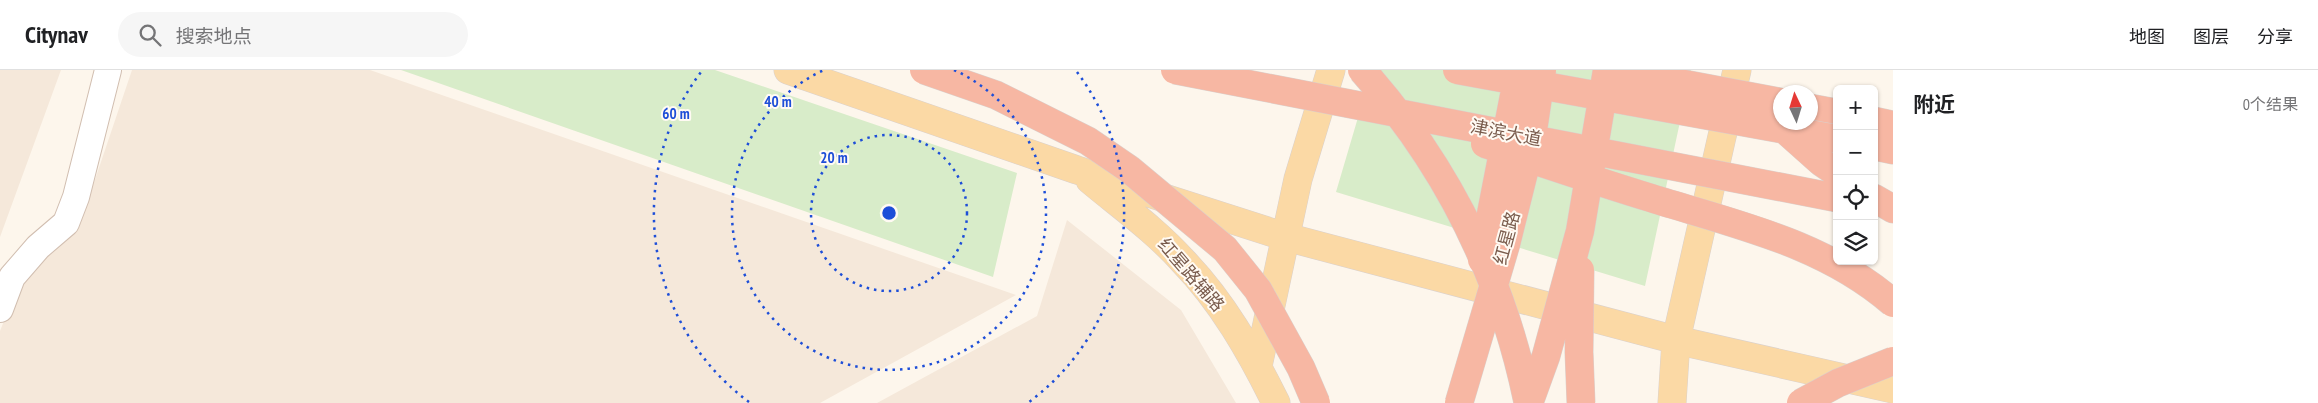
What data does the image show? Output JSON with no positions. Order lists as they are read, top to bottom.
{
  "streets": {
    "highway": ["津滨大道", "红星路"],
    "main road": ["红星路辅路"]
  },
  "north": "top",
  "page": {
    "header": "Citynav",
    "search": "搜索地点",
    "nav": ["地图", "图层", "分享"],
    "heading": ["附近", "0个结果"],
    "map_buttons": ["+", "−"]
  },
  "rings": ["40 m", "60 m", "20 m"]
}
